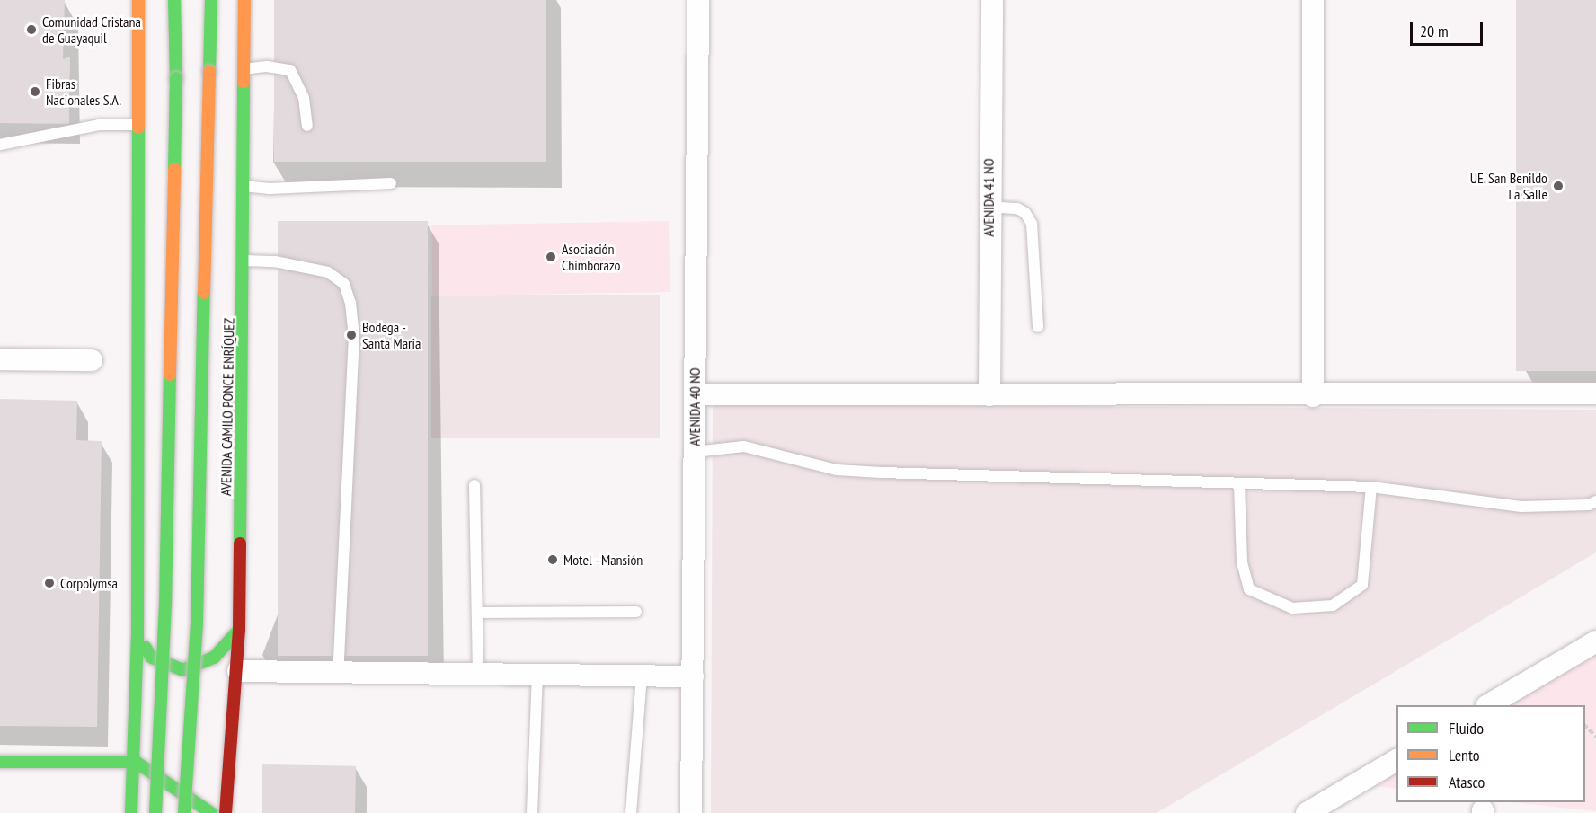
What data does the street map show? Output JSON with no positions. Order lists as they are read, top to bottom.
{
  "streets": {
    "main road": ["AVENIDA CAMILO PONCE ENRÍQUEZ"],
    "street": ["AVENIDA 41 NO", "AVENIDA 40 NO"]
  },
  "places": [
    "Comunidad Cristana de Guayaquil",
    "Fibras Nacionales S.A.",
    "UE. San Benildo La Salle",
    "Asociación Chimborazo",
    "Bodega - Santa Maria",
    "Motel - Mansión",
    "Corpolymsa"
  ],
  "legend": ["Fluido", "Lento", "Atasco"],
  "scale_bar": "20 m"
}
